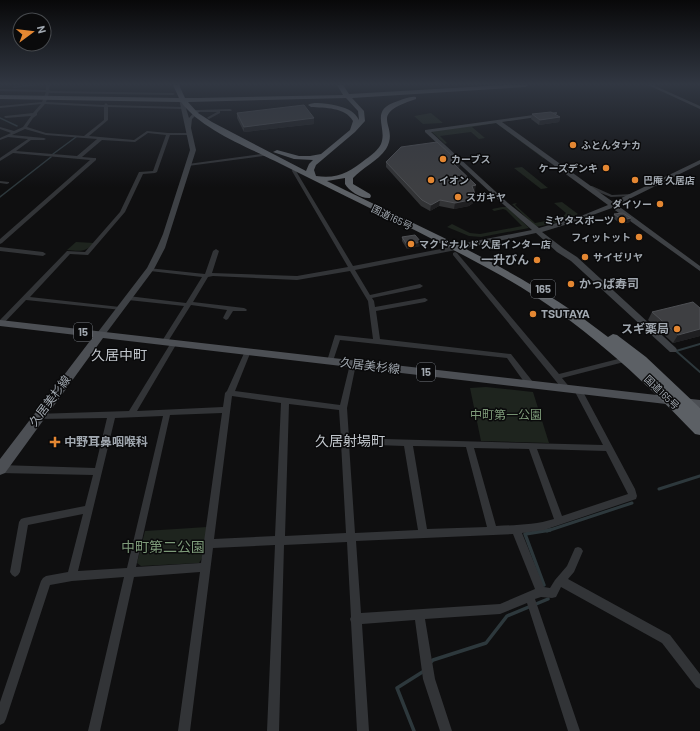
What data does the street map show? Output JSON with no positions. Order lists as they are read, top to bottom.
{
  "streets": {
    "highway": ["国道165号", "165"],
    "main road": ["15", "久居美杉線"]
  },
  "crossings": [
    ["国道165号", "久居美杉線"]
  ],
  "districts": ["久居中町", "久居射場町"],
  "parks": ["中町第一公園", "中町第二公園"],
  "places": {
    "other": [
      "ふとんタナカ",
      "カーブス",
      "ケーズデンキ",
      "イオン",
      "巴庵 久居店",
      "スガキヤ",
      "ダイソー",
      "ミヤタスポーツ",
      "フィットット",
      "マクドナルド 久居インター店",
      "サイゼリヤ",
      "一升びん",
      "かっぱ寿司",
      "TSUTAYA",
      "スギ薬局"
    ],
    "health": ["中野耳鼻咽喉科"]
  },
  "north": "right"
}
